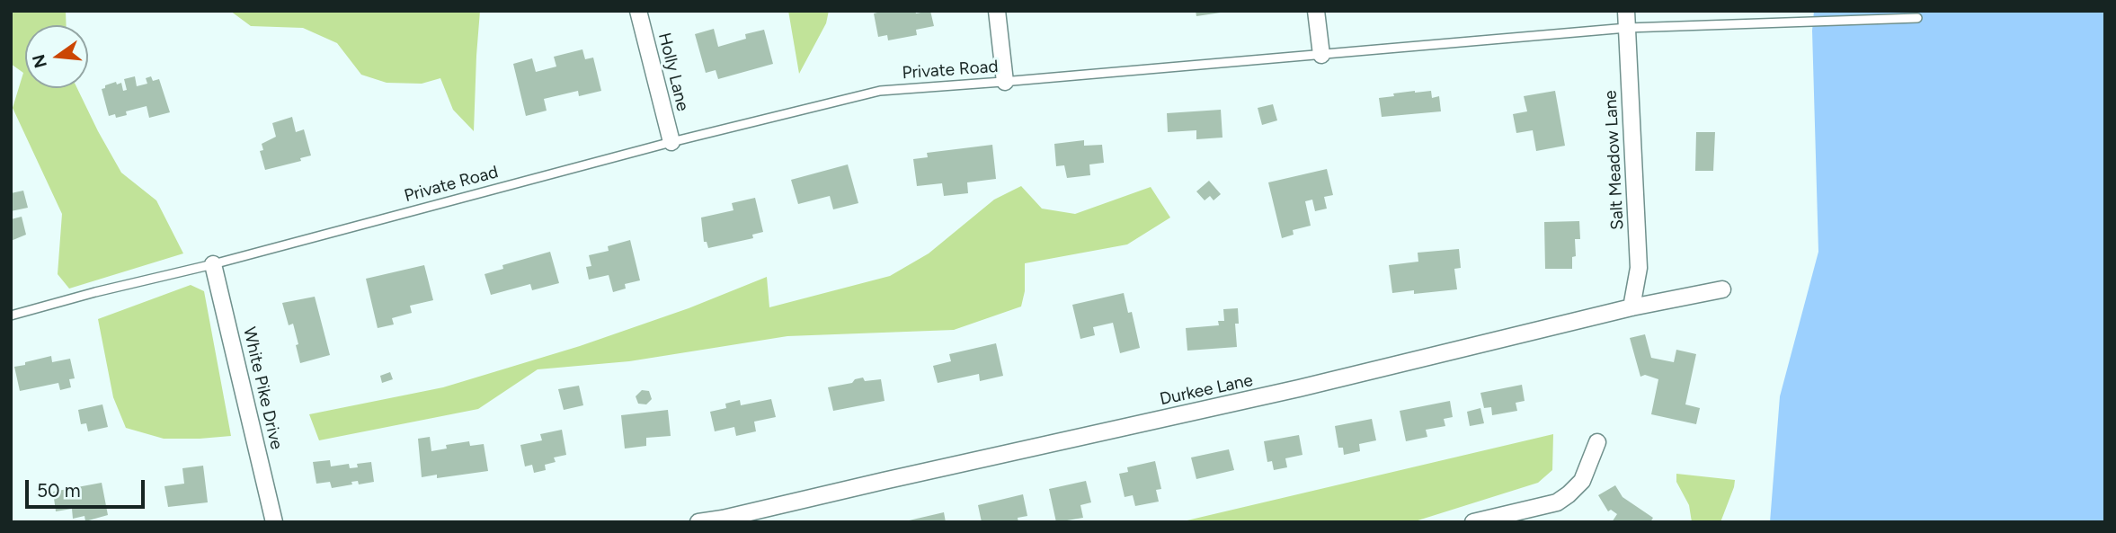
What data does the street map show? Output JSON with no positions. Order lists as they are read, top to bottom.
{
  "streets": {
    "street": [
      "Holly Lane",
      "Salt Meadow Lane",
      "White Pike Drive",
      "Durkee Lane"
    ],
    "lane": ["Private Road"]
  },
  "crossings": [
    ["Private Road", "Holly Lane"],
    ["Private Road", "Salt Meadow Lane"],
    ["Private Road", "White Pike Drive"],
    ["Salt Meadow Lane", "Durkee Lane"]
  ],
  "scale_bar": "50 m",
  "north": "left"
}
